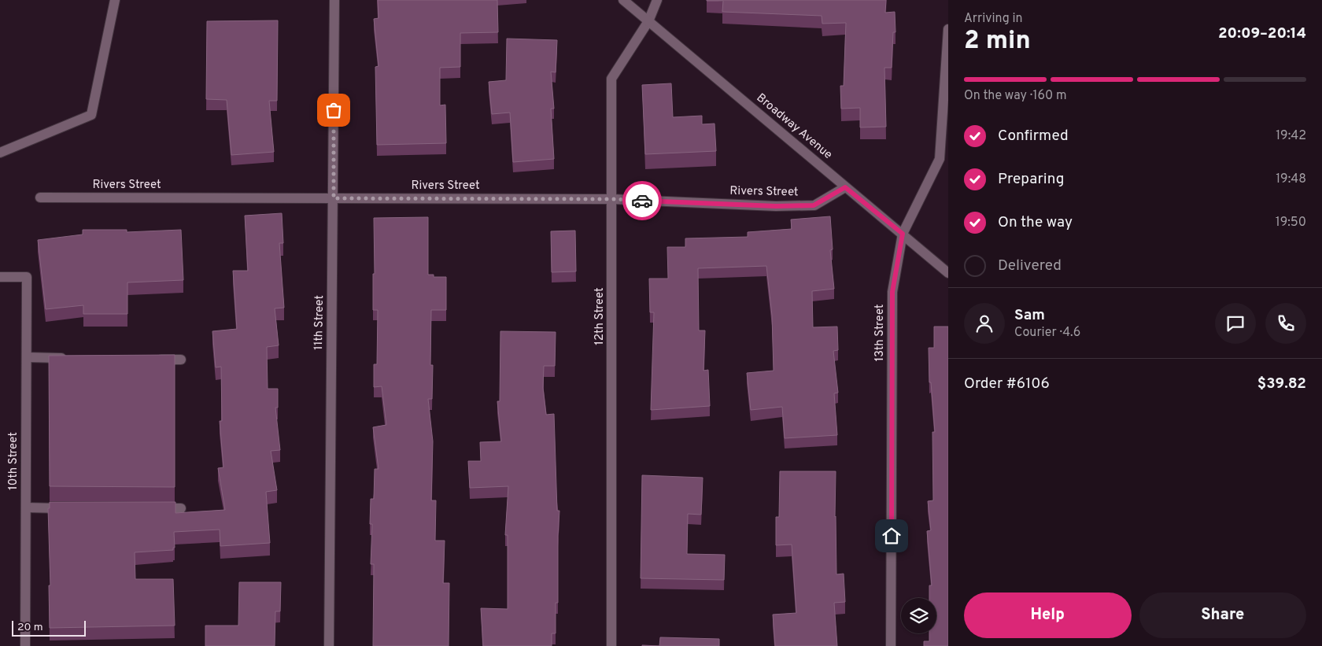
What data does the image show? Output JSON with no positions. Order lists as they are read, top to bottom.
{
  "streets": {
    "street": [
      "Broadway Avenue",
      "Rivers Street",
      "12th Street",
      "11th Street",
      "13th Street",
      "10th Street"
    ]
  },
  "crossings": [
    ["Broadway Avenue", "Rivers Street"],
    ["Broadway Avenue", "12th Street"],
    ["Broadway Avenue", "13th Street"],
    ["Rivers Street", "12th Street"],
    ["Rivers Street", "11th Street"]
  ],
  "scale_bar": "20 m",
  "page": {
    "heading": ["2 min", "Arriving in", "20:09–20:14"],
    "panel": [
      "Sam",
      "Courier · 4.6",
      "Order #6106",
      "$39.82"
    ],
    "bar": "On the way · 160 m",
    "list": [
      ["Confirmed", "19:42"],
      ["Preparing", "19:48"],
      ["On the way", "19:50"],
      "Delivered"
    ],
    "buttons": ["Help", "Share"],
    "scale": "20 m"
  }
}
